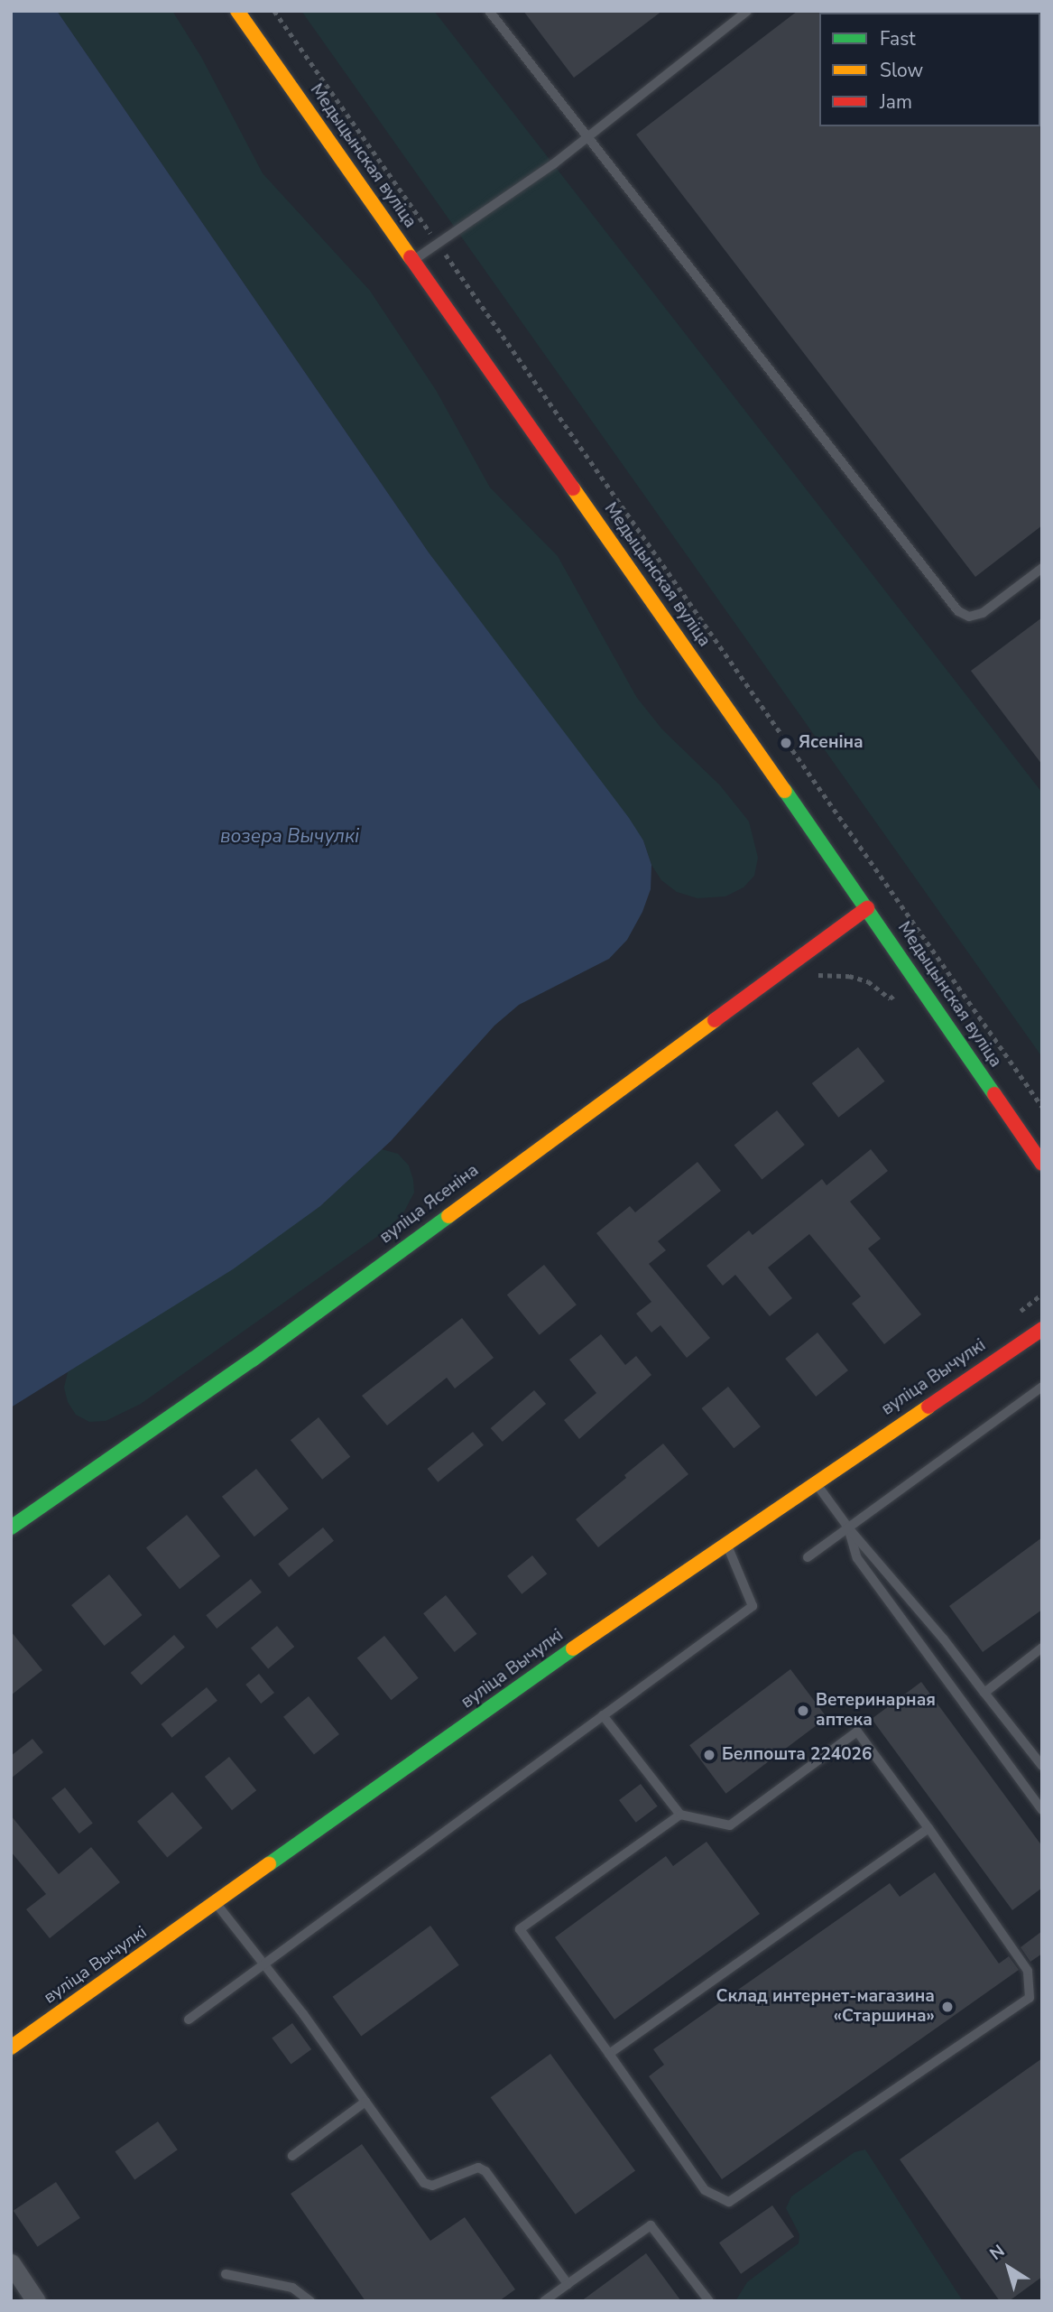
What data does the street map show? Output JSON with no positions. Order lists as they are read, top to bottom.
{
  "streets": {
    "street": ["Медыцынская вуліца", "вуліца Ясеніна", "вуліца Вычулкі"]
  },
  "crossings": [
    ["Медыцынская вуліца", "вуліца Ясеніна"]
  ],
  "water": ["возера Вычулкі"],
  "places": [
    "Ясеніна",
    "Ветеринарная аптека",
    "Белпошта 224026",
    "Склад интернет-магазина «Старшина»"
  ],
  "legend": ["Fast", "Slow", "Jam"],
  "north": "top left"
}
